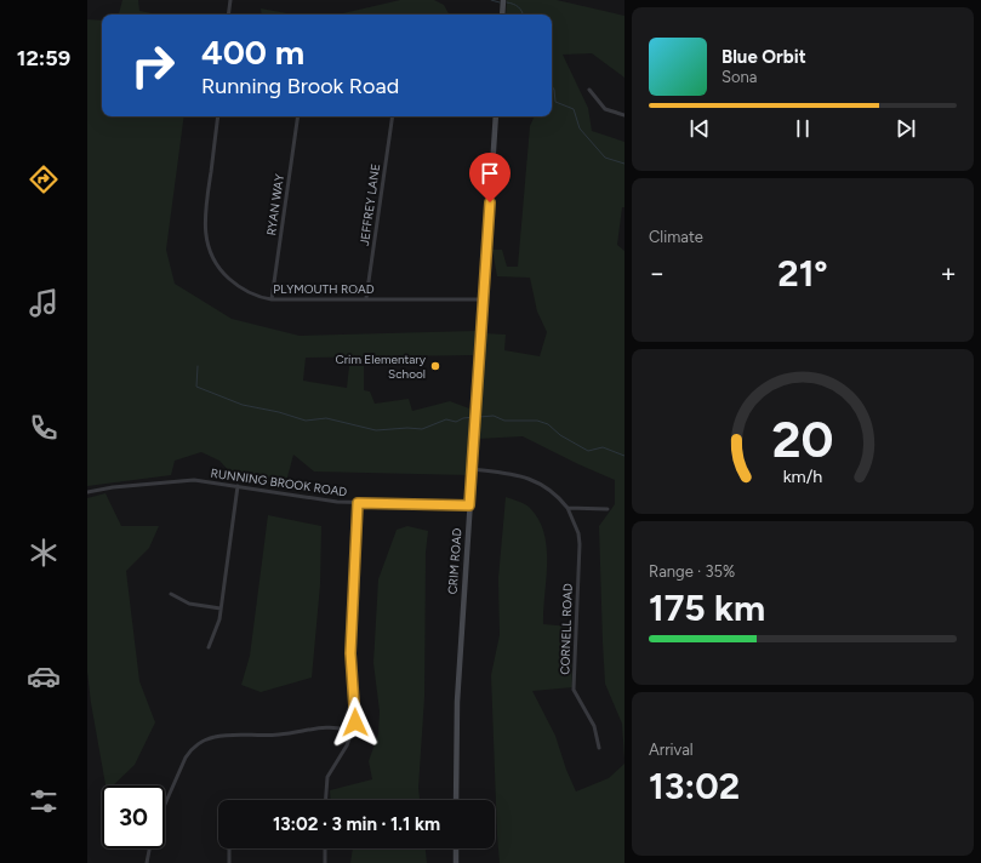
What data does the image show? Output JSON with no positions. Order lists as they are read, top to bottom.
{
  "streets": {
    "street": [
      "RYAN WAY",
      "JEFFREY LANE",
      "PLYMOUTH ROAD",
      "RUNNING BROOK ROAD",
      "CRIM ROAD",
      "CORNELL ROAD"
    ]
  },
  "crossings": [
    ["RYAN WAY", "PLYMOUTH ROAD"],
    ["JEFFREY LANE", "PLYMOUTH ROAD"],
    ["PLYMOUTH ROAD", "CRIM ROAD"],
    ["RUNNING BROOK ROAD", "CRIM ROAD"],
    ["CRIM ROAD", "CORNELL ROAD"]
  ],
  "places": ["Crim Elementary School"],
  "page": {
    "tabs": "12:59",
    "turn": ["400 m", "Running Brook Road"],
    "song": ["Blue Orbit", "Sona"],
    "tile": [
      "Climate",
      ["Range · 35%", "175 km"],
      ["Arrival", "13:02"]
    ],
    "heat": ["−", "21°", "+"],
    "limit": "30",
    "trip": "13:02 · 3 min · 1.1 km",
    "gauge": ["20", "km/h"]
  }
}
